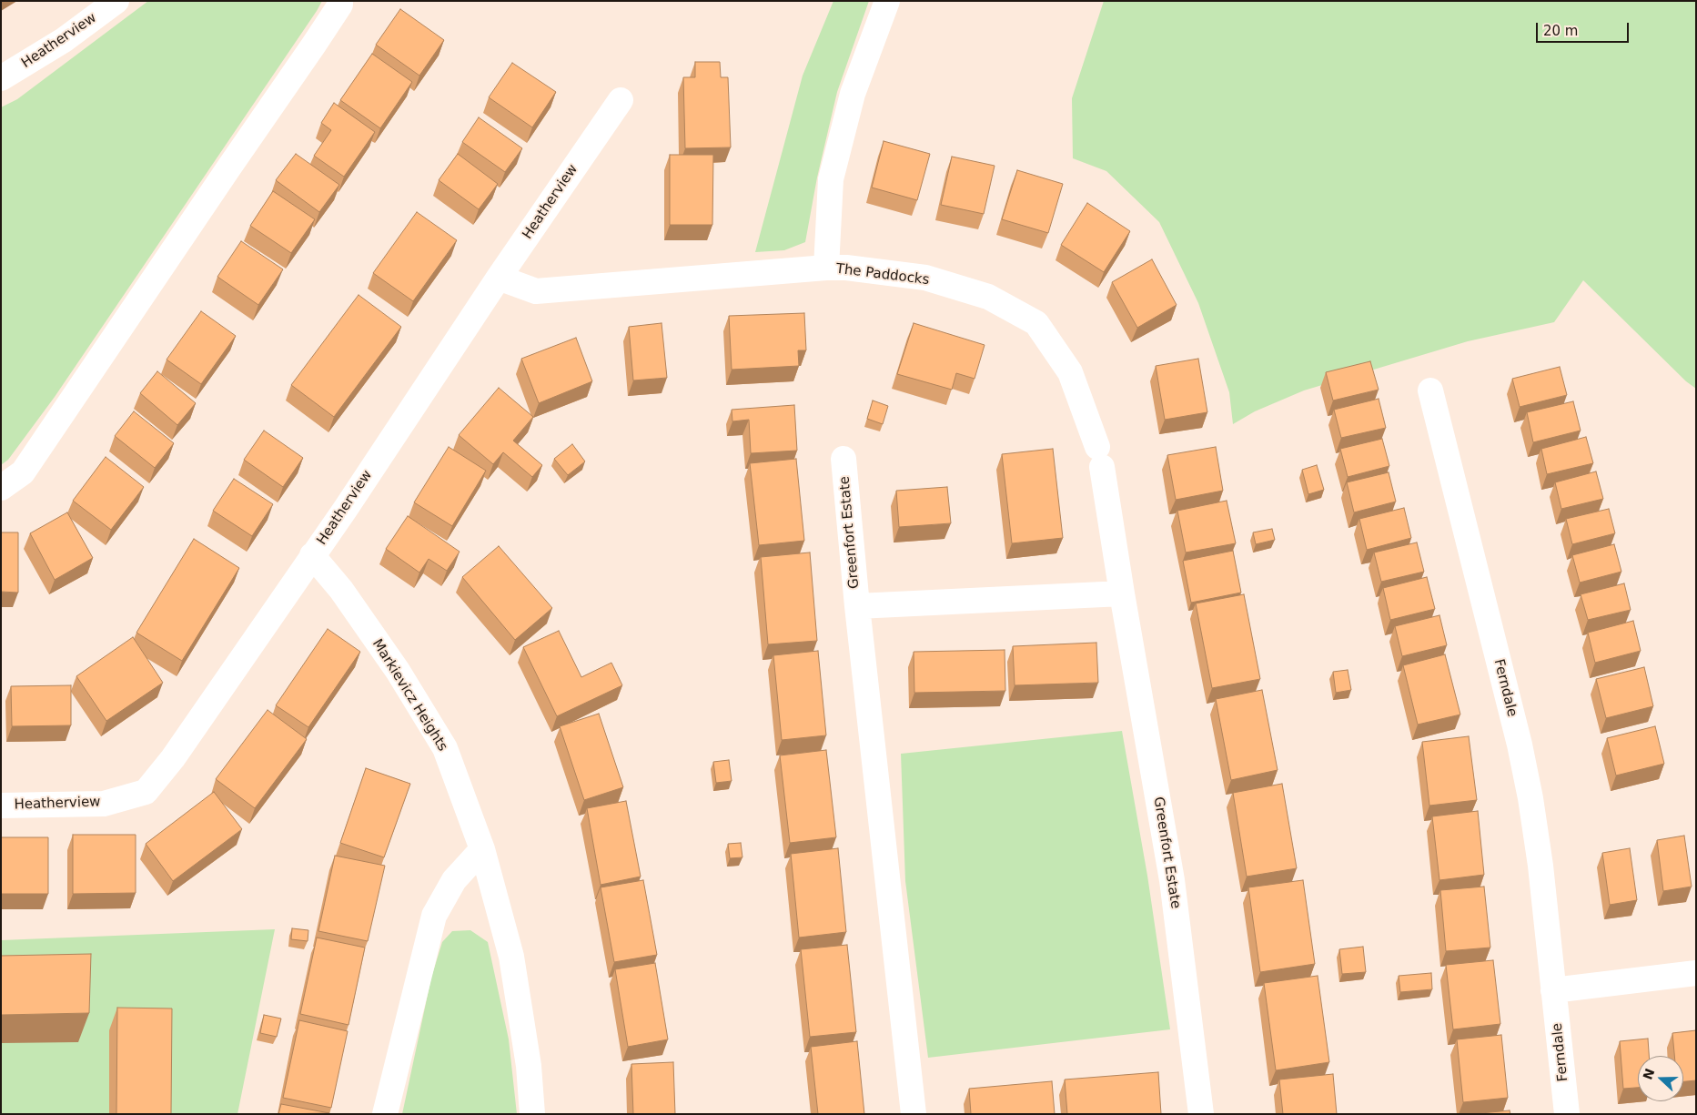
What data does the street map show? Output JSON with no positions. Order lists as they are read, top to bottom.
{
  "streets": {
    "street": [
      "Heatherview",
      "The Paddocks",
      "Greenfort Estate",
      "Ferndale",
      "Markievicz Heights"
    ]
  },
  "crossings": [
    ["Heatherview", "The Paddocks"],
    ["Heatherview", "Markievicz Heights"],
    ["The Paddocks", "Greenfort Estate"]
  ],
  "scale_bar": "20 m",
  "north": "left"
}
